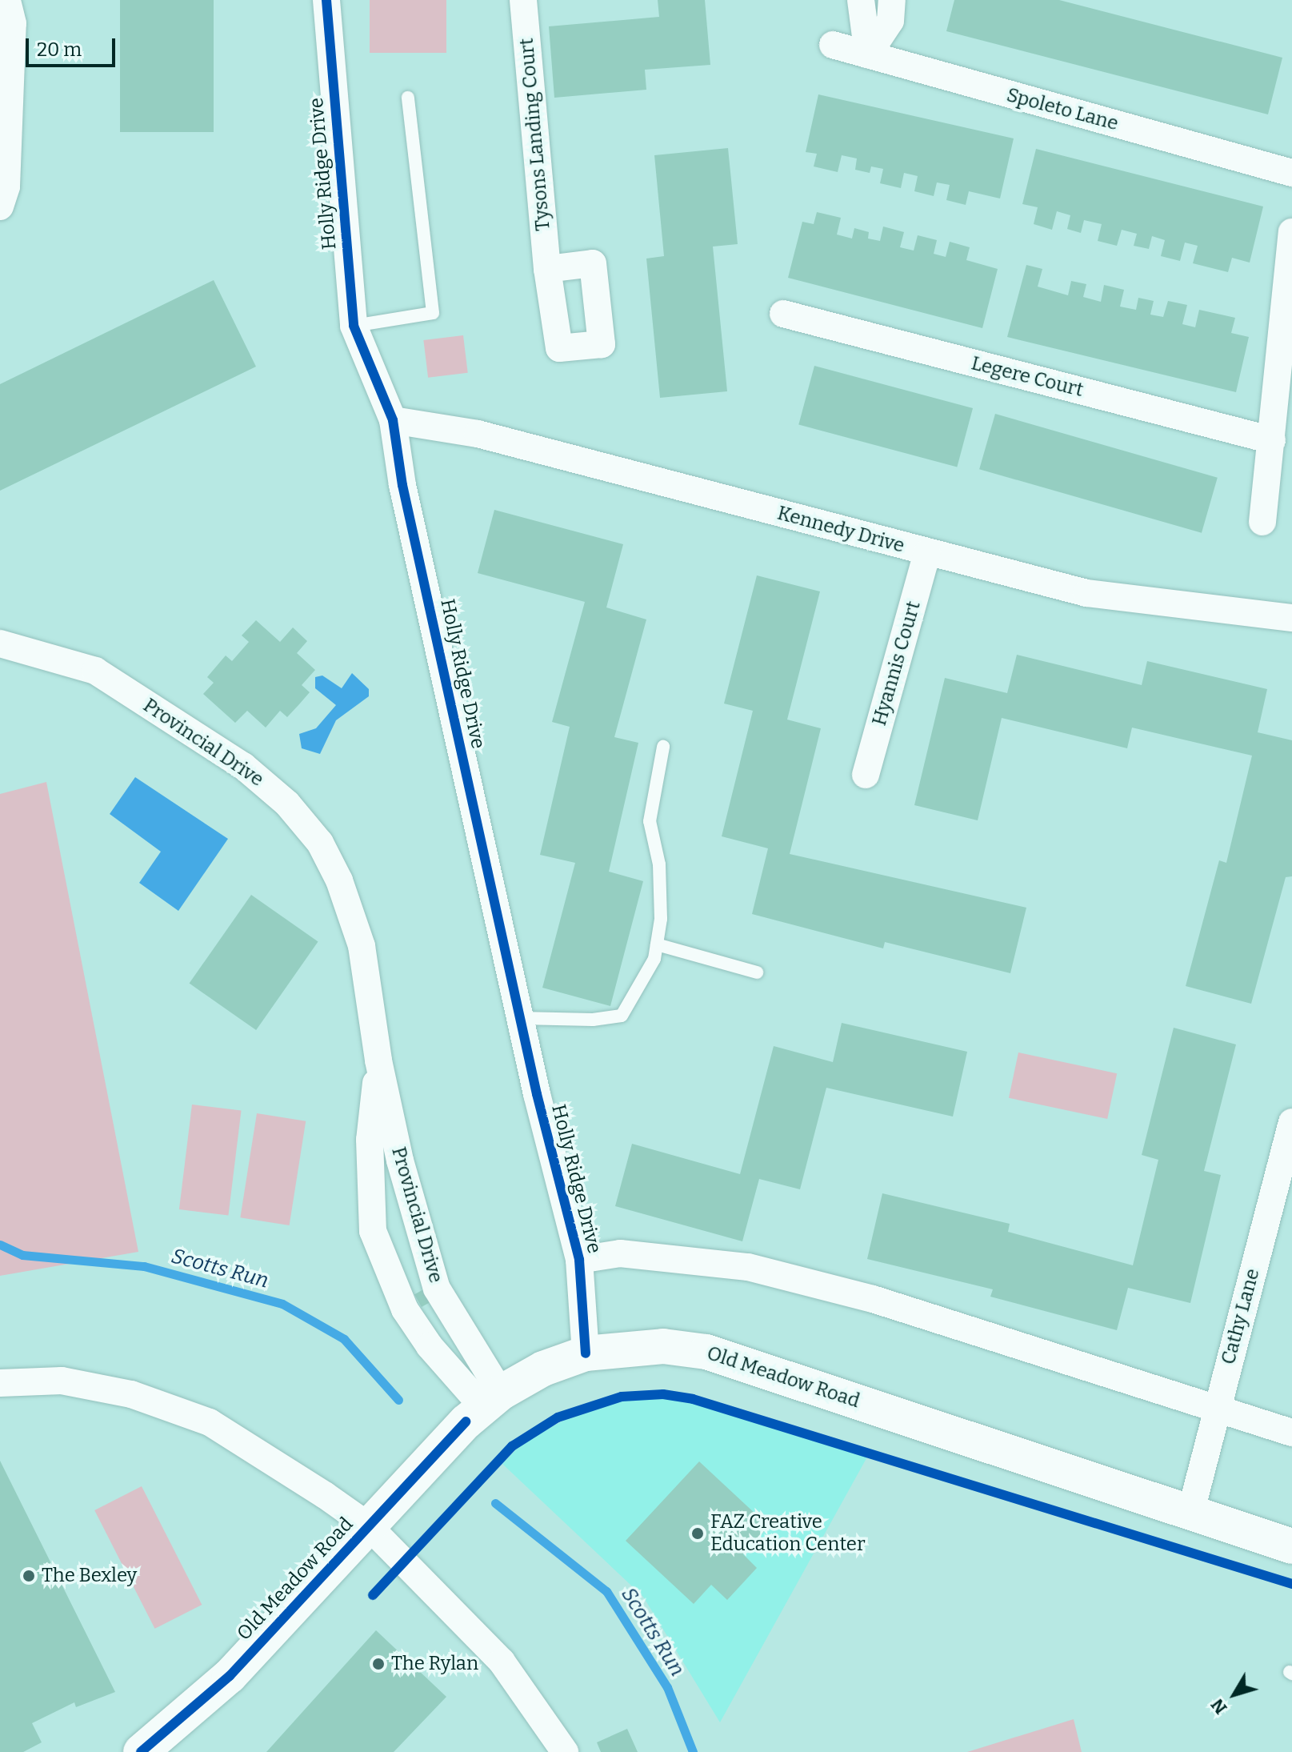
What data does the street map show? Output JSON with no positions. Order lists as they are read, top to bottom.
{
  "streets": {
    "street": [
      "Spoleto Lane",
      "Tysons Landing Court",
      "Holly Ridge Drive",
      "Legere Court",
      "Kennedy Drive",
      "Hyannis Court",
      "Provincial Drive",
      "Cathy Lane",
      "Old Meadow Road"
    ]
  },
  "crossings": [
    ["Holly Ridge Drive", "Kennedy Drive"],
    ["Holly Ridge Drive", "Old Meadow Road"],
    ["Kennedy Drive", "Hyannis Court"],
    ["Provincial Drive", "Old Meadow Road"],
    ["Cathy Lane", "Old Meadow Road"]
  ],
  "water": ["Scotts Run"],
  "places": ["FAZ Creative Education Center", "The Bexley", "The Rylan"],
  "scale_bar": "20 m",
  "north": "bottom left"
}
